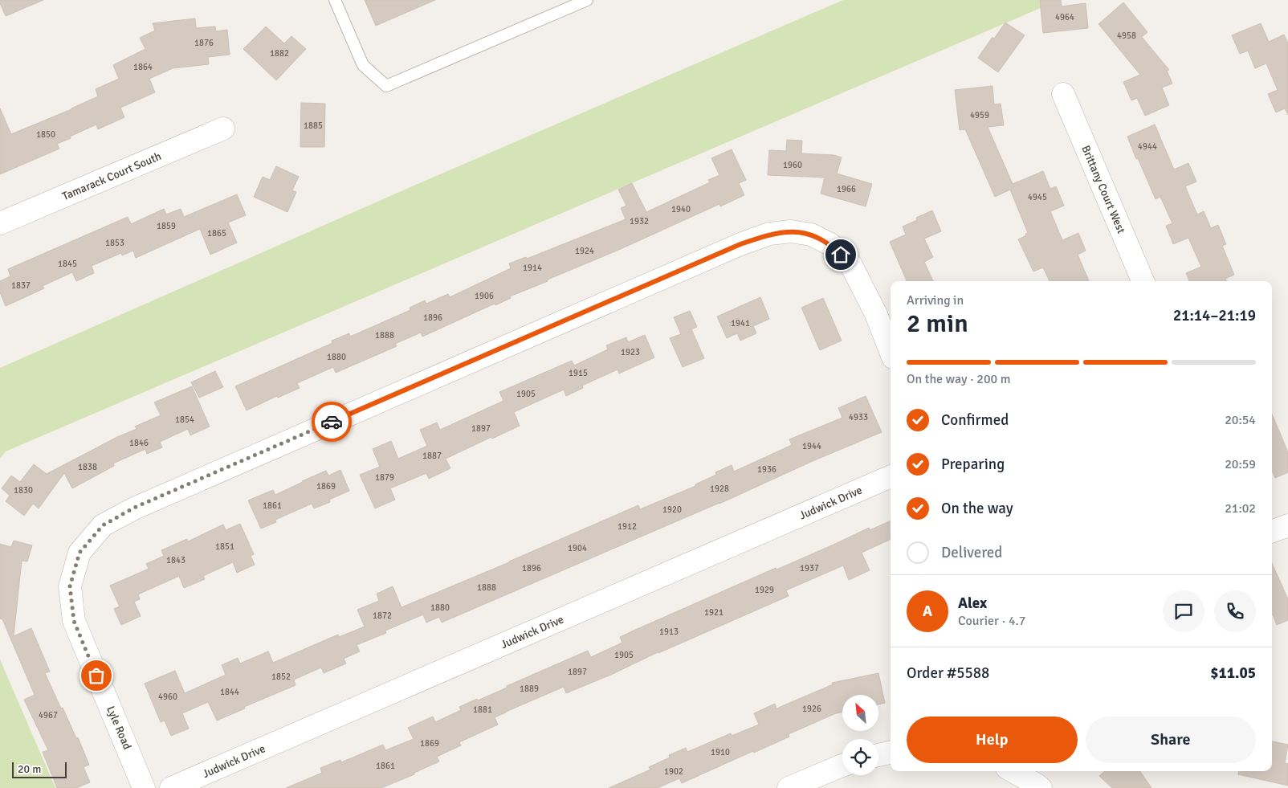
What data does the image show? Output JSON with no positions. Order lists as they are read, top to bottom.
{
  "streets": {
    "street": [
      "Tamarack Court South",
      "Brittany Court West",
      "Judwick Drive",
      "Lyle Road"
    ]
  },
  "house_numbers": [
    "4964",
    "4958",
    "1876",
    "1882",
    "1864",
    "4959",
    "1885",
    "1850",
    "4944",
    "1960",
    "1966",
    "4945",
    "1940",
    "1932",
    "1859",
    "1865",
    "1853",
    "1924",
    "1845",
    "1914",
    "1837",
    "1906",
    "1896",
    "1941",
    "1888",
    "1923",
    "1880",
    "1915",
    "1905",
    "4933",
    "1854",
    "1897",
    "1846",
    "1944",
    "1887",
    "1838",
    "1936",
    "1879",
    "1869",
    "1928",
    "1830",
    "1861",
    "1920",
    "1912",
    "1851",
    "1904",
    "1843",
    "1896",
    "1937",
    "1888",
    "1929",
    "1880",
    "1921",
    "1872",
    "1913",
    "1905",
    "1897",
    "1852",
    "1889",
    "1844",
    "4960",
    "1926",
    "1881",
    "4967",
    "1869",
    "1910",
    "1861",
    "1902"
  ],
  "scale_bar": "20 m",
  "north": "top left",
  "page": {
    "heading": ["2 min", "Arriving in", "21:14–21:19"],
    "panel": [
      "Alex",
      "Courier · 4.7",
      "Order #5588",
      "$11.05"
    ],
    "bar": "On the way · 200 m",
    "list": [
      ["Confirmed", "20:54"],
      ["Preparing", "20:59"],
      ["On the way", "21:02"],
      "Delivered"
    ],
    "round": "A",
    "buttons": ["Help", "Share"],
    "scale": "20 m"
  }
}
